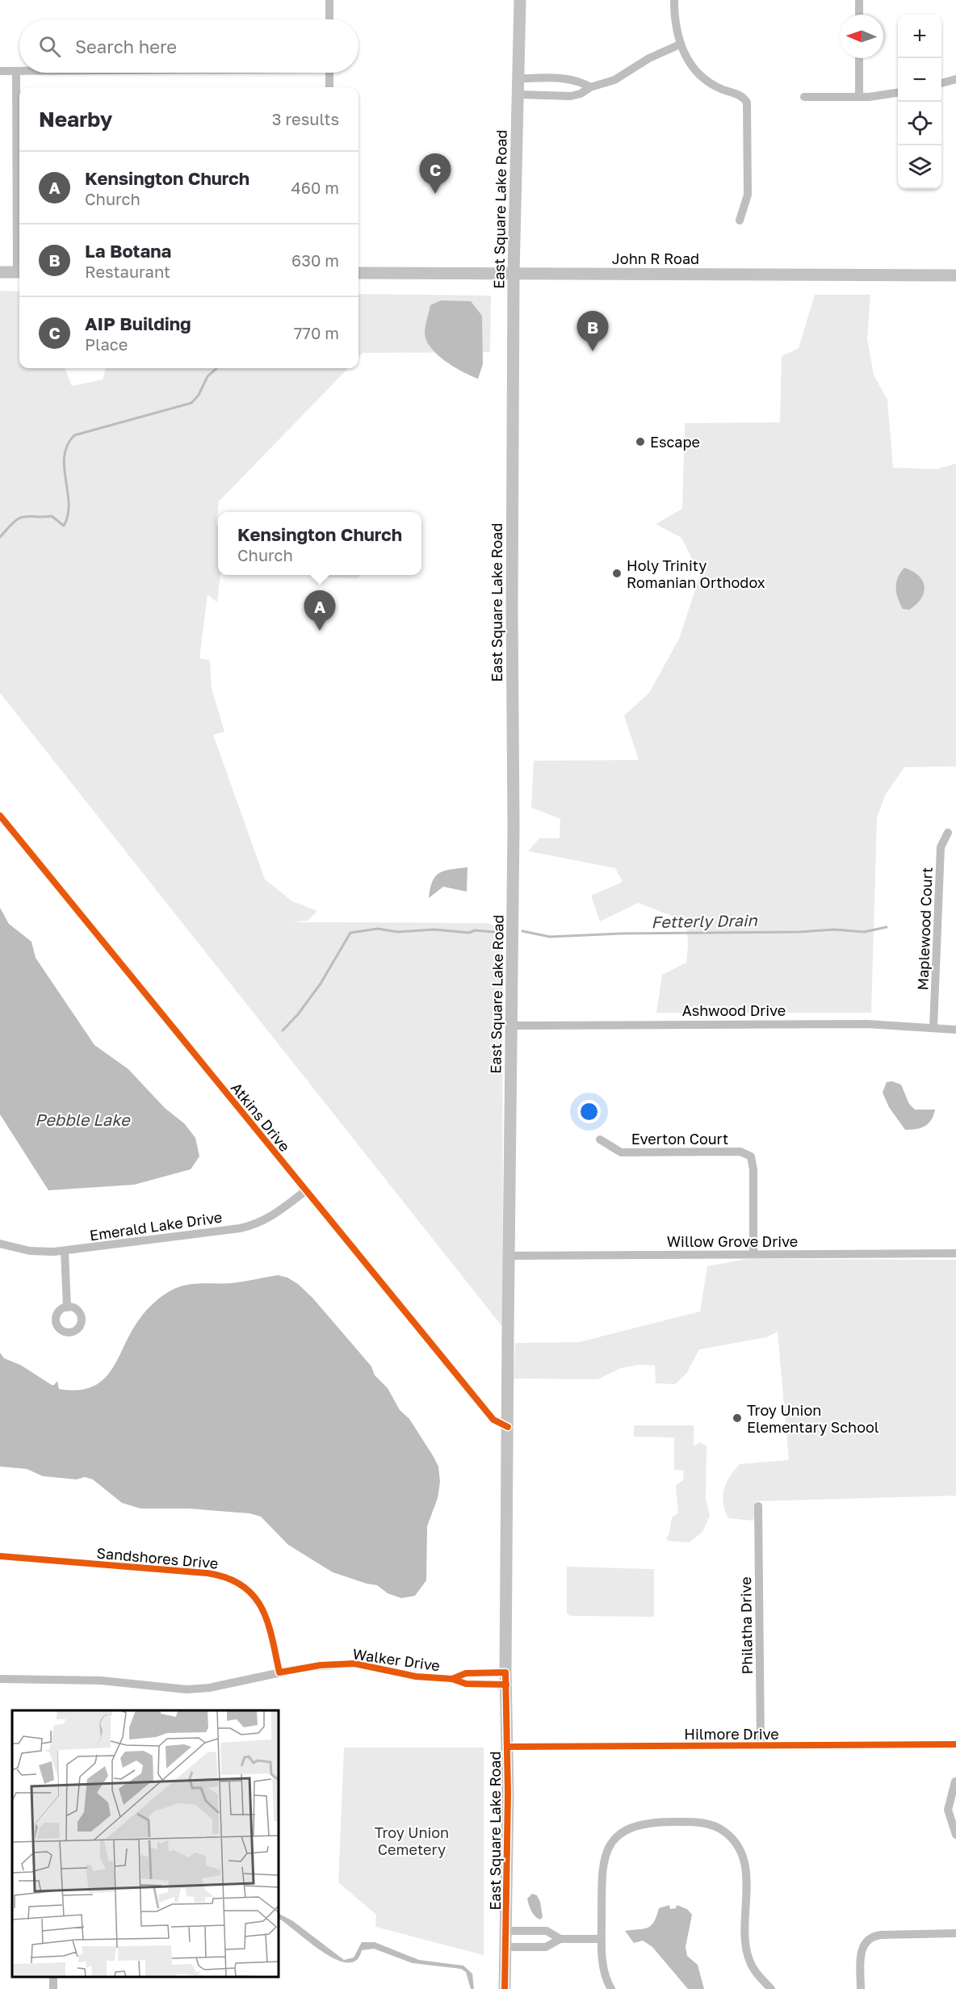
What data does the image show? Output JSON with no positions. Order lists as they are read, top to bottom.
{
  "streets": {
    "main road": ["East Square Lake Road", "John R Road"],
    "street": [
      "Maplewood Court",
      "Ashwood Drive",
      "Atkins Drive",
      "Everton Court",
      "Emerald Lake Drive",
      "Willow Grove Drive",
      "Sandshores Drive",
      "Philatha Drive",
      "Walker Drive",
      "Hilmore Drive"
    ]
  },
  "crossings": [
    ["East Square Lake Road", "John R Road"],
    ["East Square Lake Road", "Ashwood Drive"],
    ["East Square Lake Road", "Atkins Drive"],
    ["East Square Lake Road", "Willow Grove Drive"],
    ["East Square Lake Road", "Walker Drive"],
    ["East Square Lake Road", "Hilmore Drive"],
    ["Maplewood Court", "Ashwood Drive"],
    ["Atkins Drive", "Emerald Lake Drive"],
    ["Everton Court", "Willow Grove Drive"],
    ["Sandshores Drive", "Walker Drive"],
    ["Philatha Drive", "Hilmore Drive"]
  ],
  "water": ["Fetterly Drain", "Pebble Lake"],
  "parks": ["Troy Union Cemetery"],
  "places": ["Escape", "Holy Trinity Romanian Orthodox", "Troy Union Elementary School"],
  "north": "left",
  "page": {
    "map_buttons": ["+", "−"],
    "search": "Search here",
    "heading": ["Nearby", "3 results"],
    "list": [
      {
        "mark": "A",
        "name": "Kensington Church",
        "note": "Church",
        "value": "460 m"
      },
      {
        "mark": "B",
        "name": "La Botana",
        "note": "Restaurant",
        "value": "630 m"
      },
      {
        "mark": "C",
        "name": "AIP Building",
        "note": "Place",
        "value": "770 m"
      }
    ],
    "pins": ["C", "B", "A"],
    "popup": ["Kensington Church", "Church"]
  }
}
